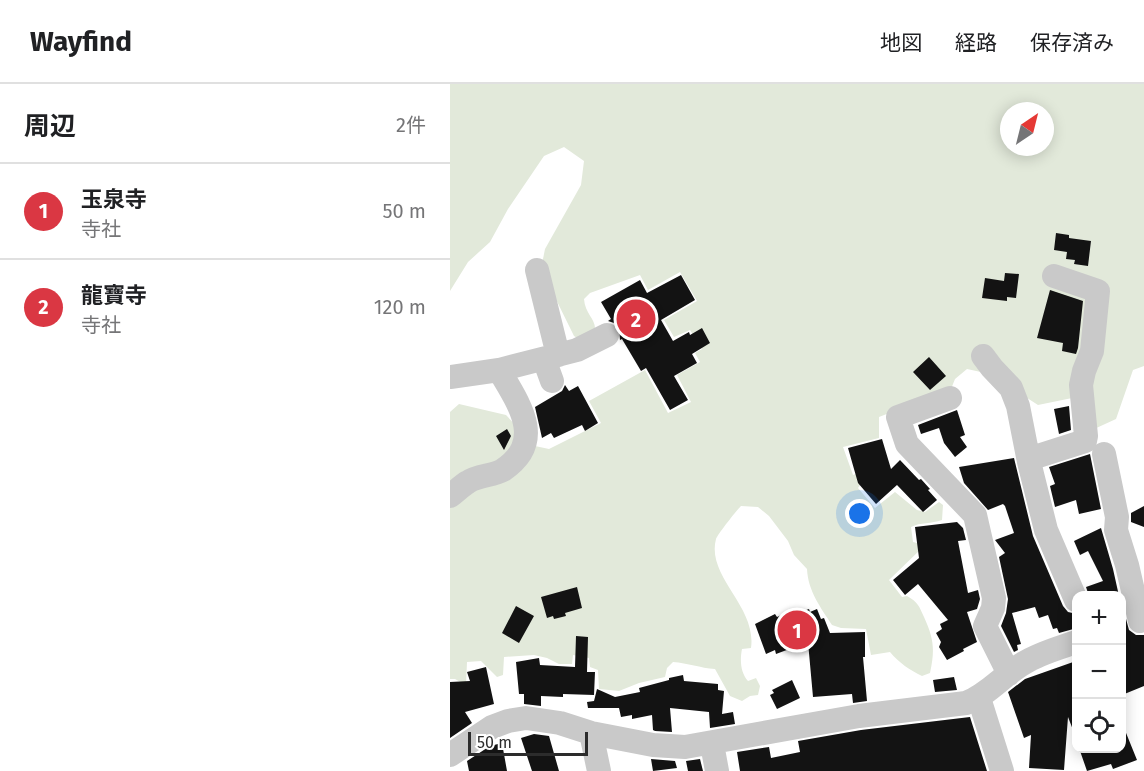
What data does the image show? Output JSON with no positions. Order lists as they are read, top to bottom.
{
  "scale_bar": "50 m",
  "north": "top right",
  "page": {
    "header": "Wayfind",
    "nav": ["地図", "経路", "保存済み"],
    "heading": ["周辺", "2件"],
    "list": [
      {
        "mark": "1",
        "name": "玉泉寺",
        "note": "寺社",
        "value": "50 m"
      },
      {
        "mark": "2",
        "name": "龍寶寺",
        "note": "寺社",
        "value": "120 m"
      }
    ],
    "pins": ["2", "1"],
    "map_buttons": ["+", "−"],
    "scale": "50 m"
  }
}
